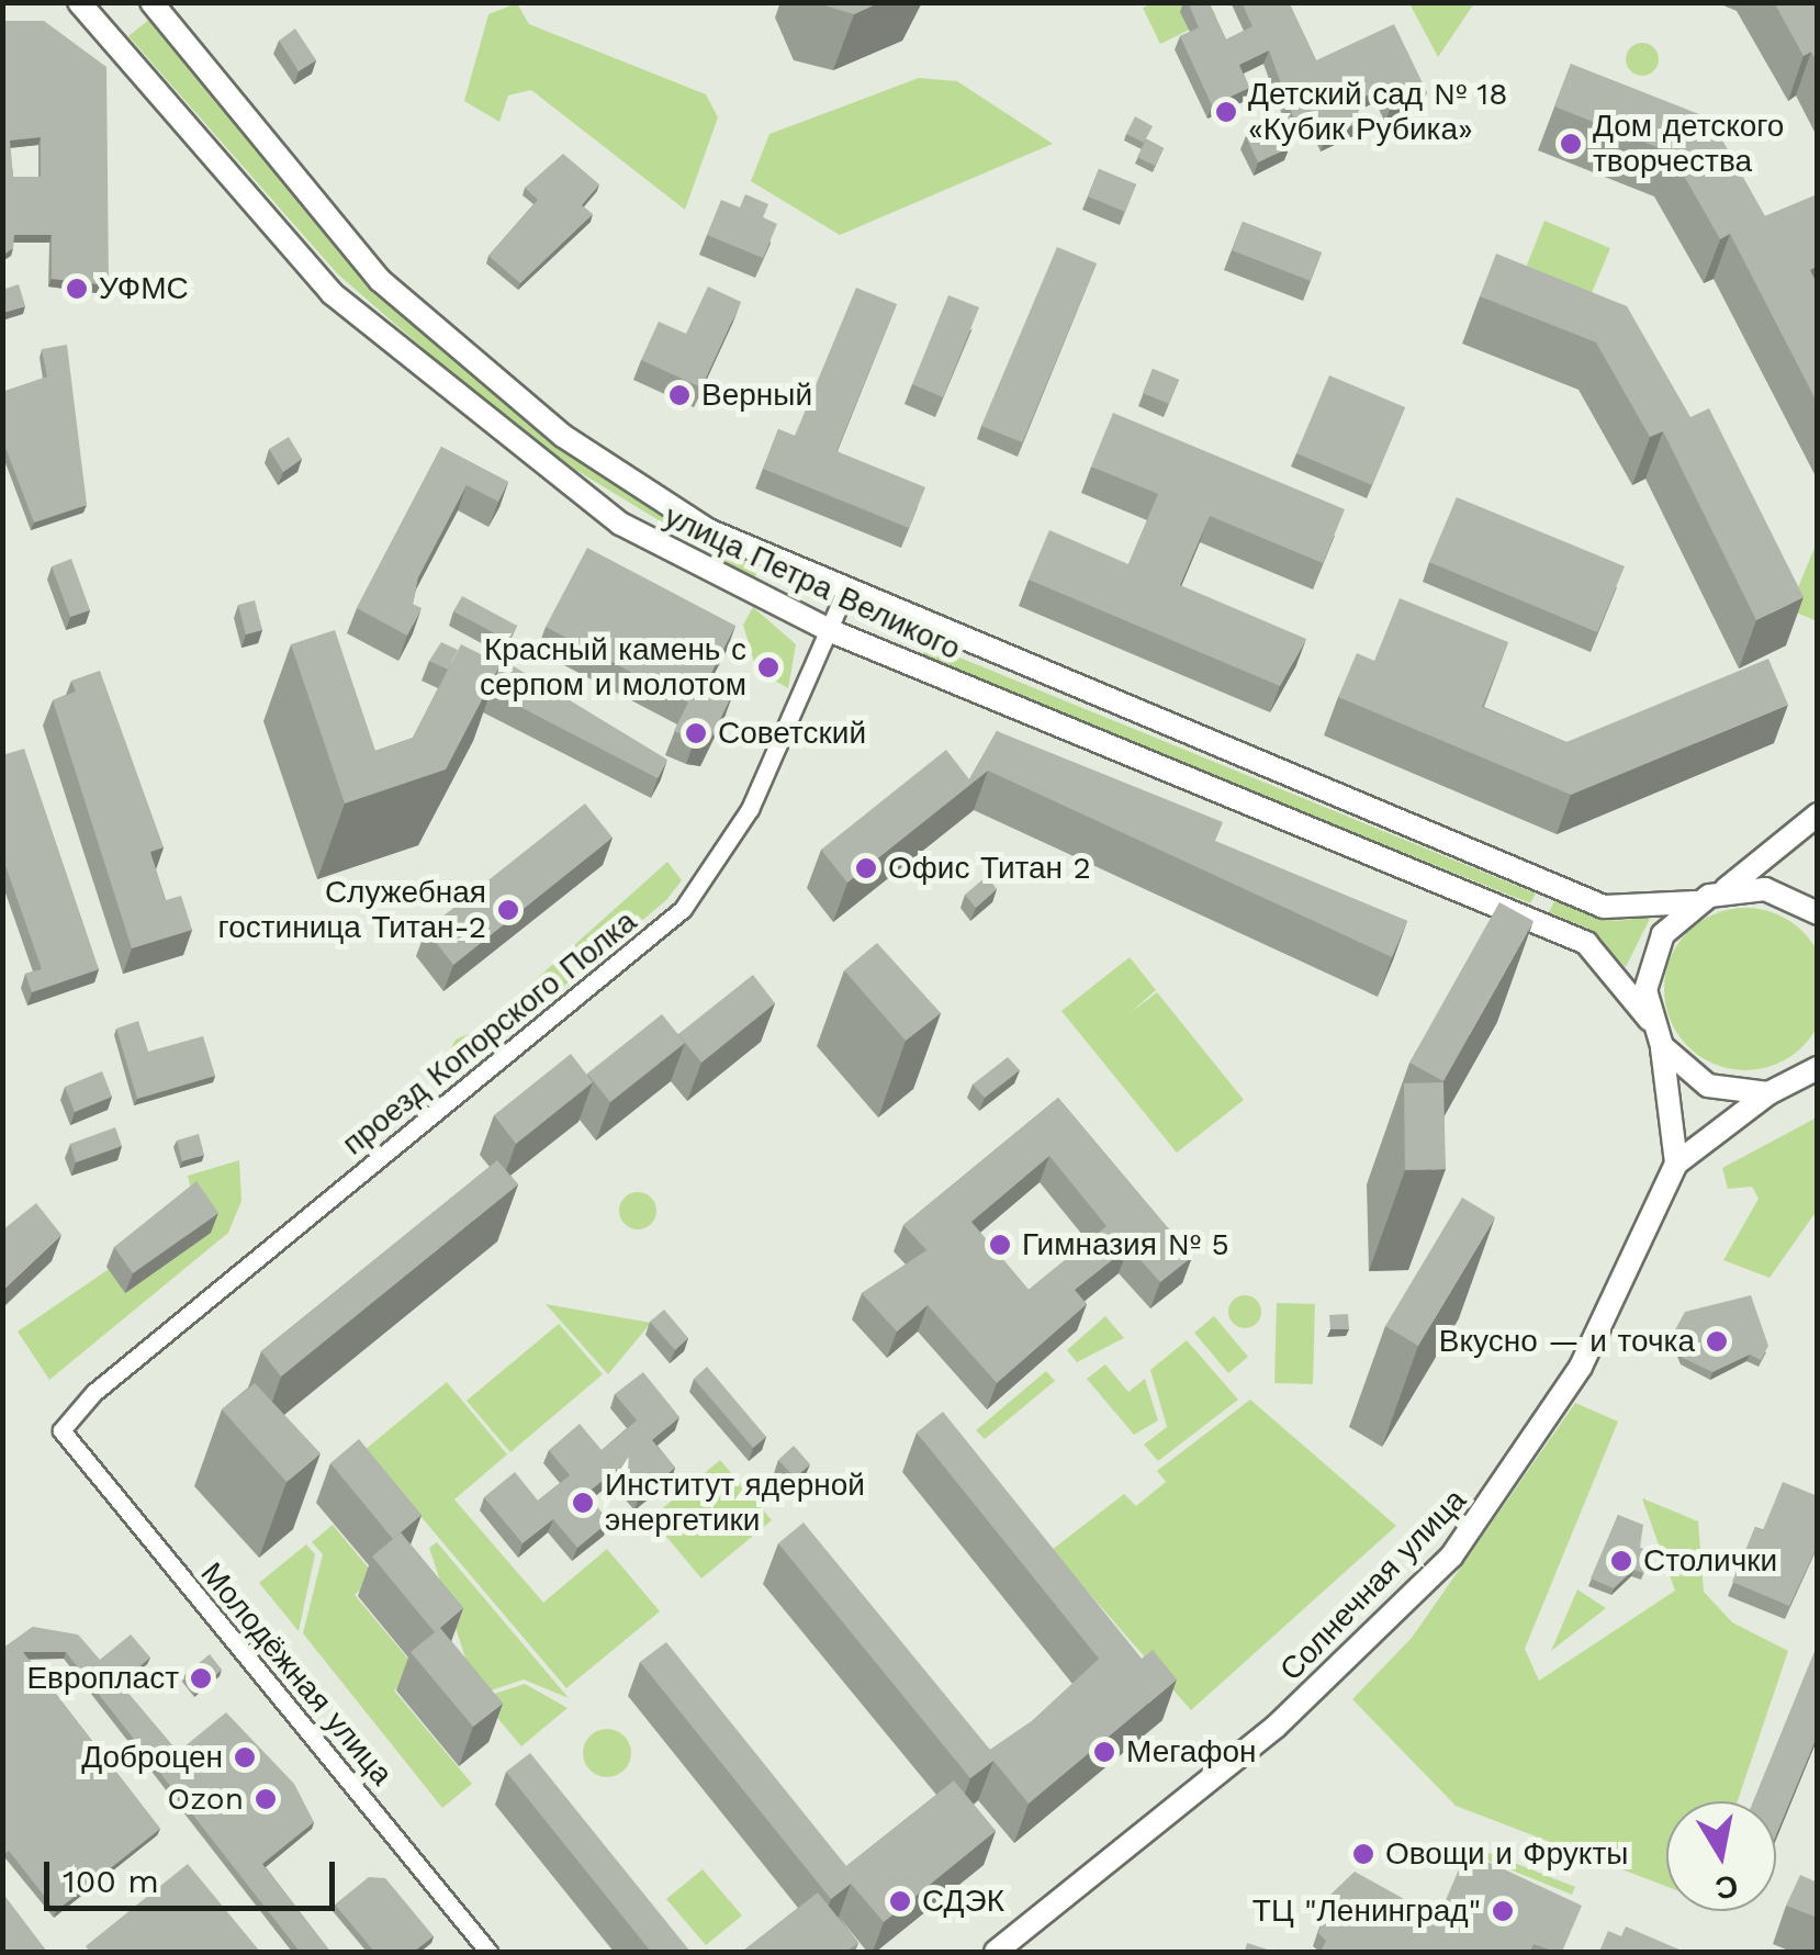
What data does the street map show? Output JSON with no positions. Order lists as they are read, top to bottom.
{
  "streets": {
    "street": [
      "улица Петра Великого",
      "проезд Копорского Полка",
      "Солнечная улица",
      "Молодёжная улица"
    ]
  },
  "crossings": [
    ["улица Петра Великого", "проезд Копорского Полка"],
    ["проезд Копорского Полка", "Молодёжная улица"]
  ],
  "places": [
    "Детский сад № 18 «Кубик Рубика»",
    "Дом детского творчества",
    "УФМС",
    "Верный",
    "Красный камень с серпом и молотом",
    "Советский",
    "Офис Титан 2",
    "Служебная гостиница Титан-2",
    "Гимназия № 5",
    "Вкусно — и точка",
    "Институт ядерной энергетики",
    "Столички",
    "Европласт",
    "Мегафон",
    "Доброцен",
    "Ozon",
    "Овощи и Фрукты",
    "СДЭК",
    "ТЦ \"Ленинград\""
  ],
  "scale_bar": "100 m",
  "north": "bottom"
}
